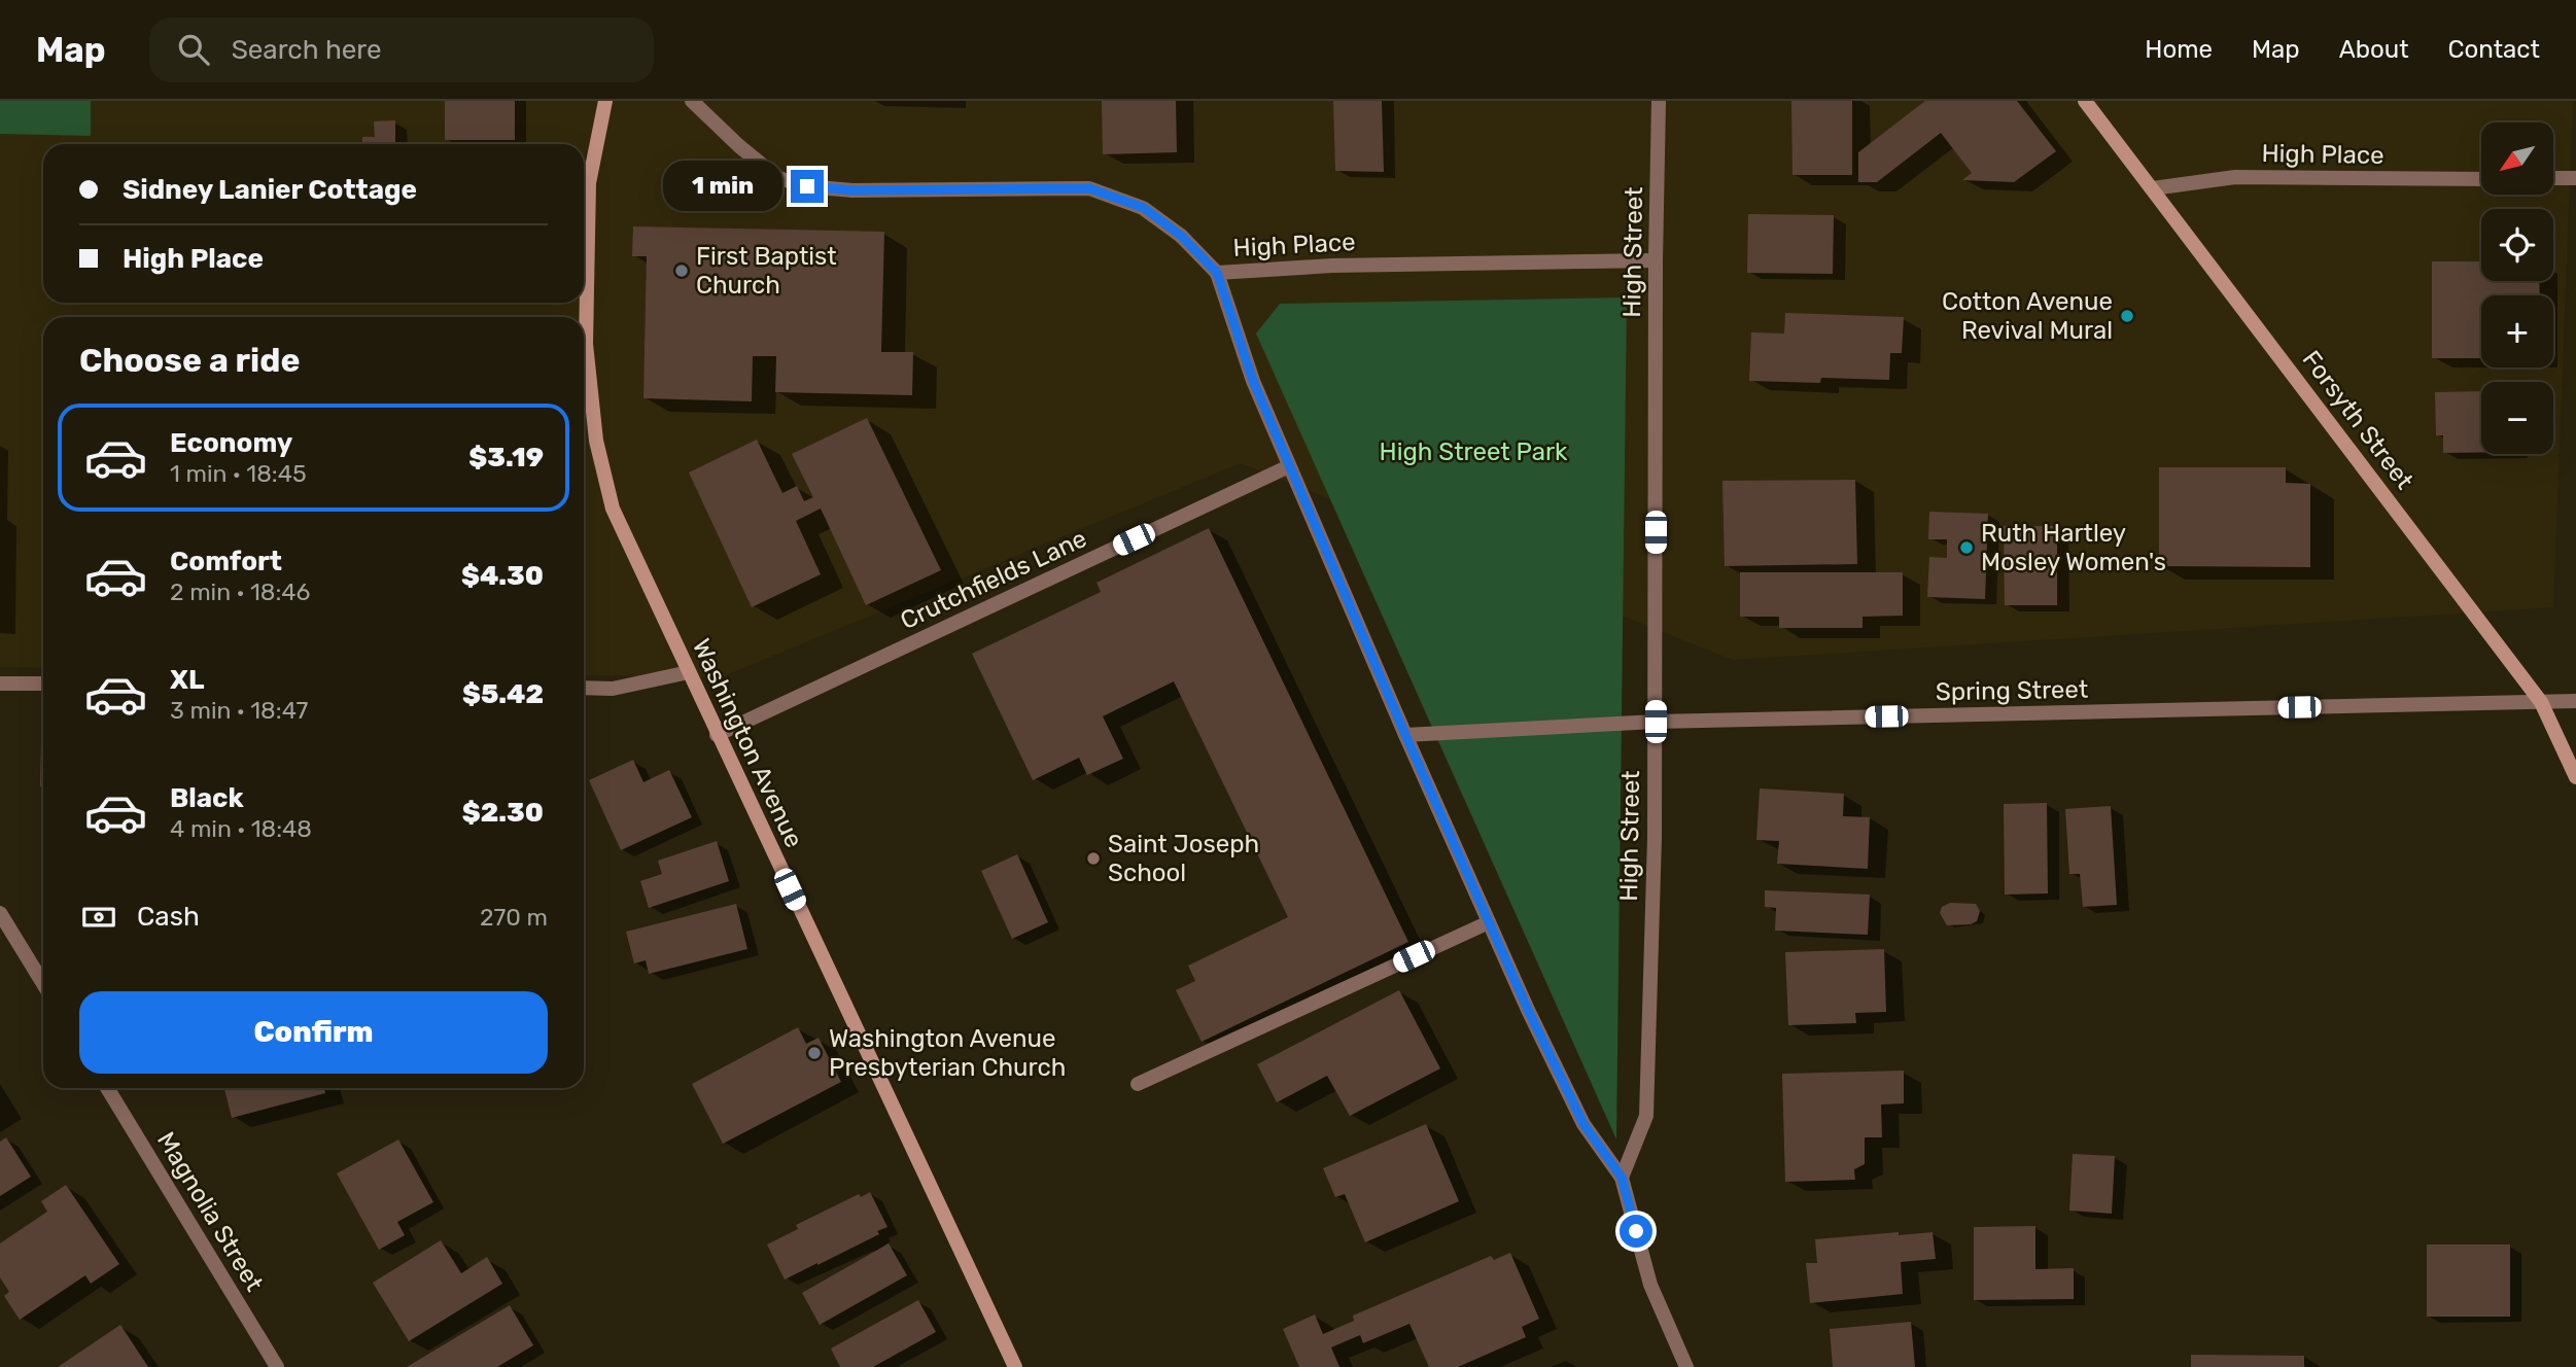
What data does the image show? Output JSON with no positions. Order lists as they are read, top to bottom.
{
  "streets": {
    "street": [
      "High Place",
      "High Street",
      "Forsyth Street",
      "Crutchfields Lane",
      "Spring Street",
      "Washington Avenue",
      "Magnolia Street"
    ]
  },
  "crossings": [
    ["High Place", "High Street"],
    ["High Place", "Forsyth Street"],
    ["High Street", "Spring Street"],
    ["Forsyth Street", "Spring Street"],
    ["Crutchfields Lane", "Washington Avenue"]
  ],
  "parks": ["High Street Park"],
  "places": [
    "First Baptist Church",
    "Cotton Avenue Revival Mural",
    "Ruth Hartley Mosley Women's",
    "Saint Joseph School",
    "Washington Avenue Presbyterian Church"
  ],
  "north": "bottom left",
  "page": {
    "header": "Map",
    "search": "Search here",
    "nav": [
      "Home",
      "Map",
      "About",
      "Contact"
    ],
    "map_buttons": ["+", "−"],
    "banner": ["Sidney Lanier Cottage", "High Place"],
    "bubble": "1 min",
    "heading": "Choose a ride",
    "list": [
      {
        "name": "Economy",
        "note": "1 min · 18:45",
        "value": "$3.19"
      },
      {
        "name": "Comfort",
        "note": "2 min · 18:46",
        "value": "$4.30"
      },
      {
        "name": "XL",
        "note": "3 min · 18:47",
        "value": "$5.42"
      },
      {
        "name": "Black",
        "note": "4 min · 18:48",
        "value": "$2.30"
      }
    ],
    "pay": ["Cash", "270 m"],
    "buttons": "Confirm"
  }
}
